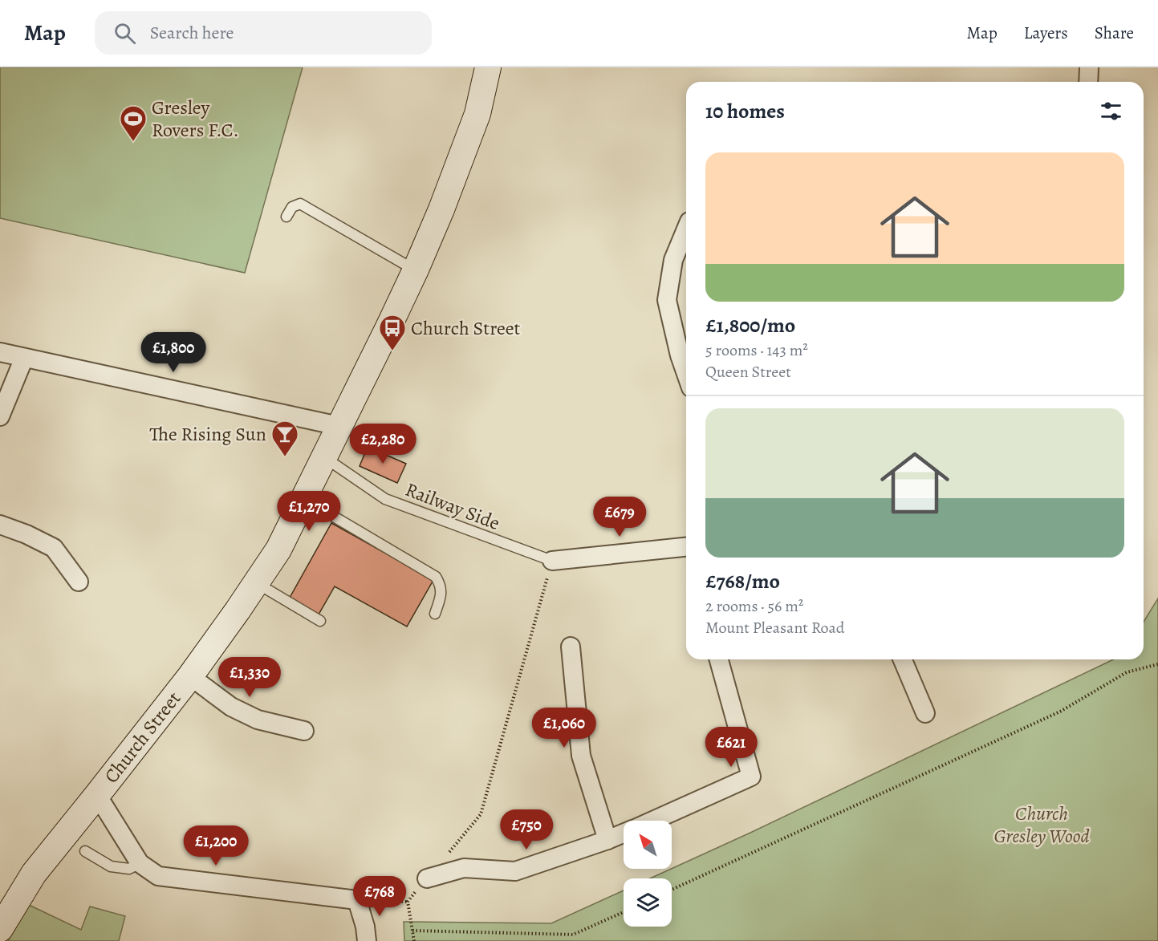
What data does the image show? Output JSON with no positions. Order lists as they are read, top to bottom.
{
  "streets": {
    "street": ["Church Street"],
    "lane": ["Railway Side"]
  },
  "crossings": [
    ["Railway Side", "Church Street"]
  ],
  "parks": ["Church Gresley Wood"],
  "places": {
    "sports": ["Gresley Rovers F.C."],
    "bus stop": ["Church Street"],
    "bar": ["The Rising Sun"]
  },
  "north": "top left",
  "page": {
    "header": "Map",
    "search": "Search here",
    "nav": ["Map", "Layers", "Share"],
    "heading": "10 homes",
    "list": [
      {
        "name": "£1,800/mo",
        "note": "5 rooms · 143 m² · Queen Street"
      },
      {
        "name": "£768/mo",
        "note": "2 rooms · 56 m² · Mount Pleasant Road"
      }
    ],
    "price": [
      "£1,800",
      "£2,280",
      "£1,270",
      "£679",
      "£1,330",
      "£1,060",
      "£621",
      "£750",
      "£1,200",
      "£768"
    ]
  }
}
